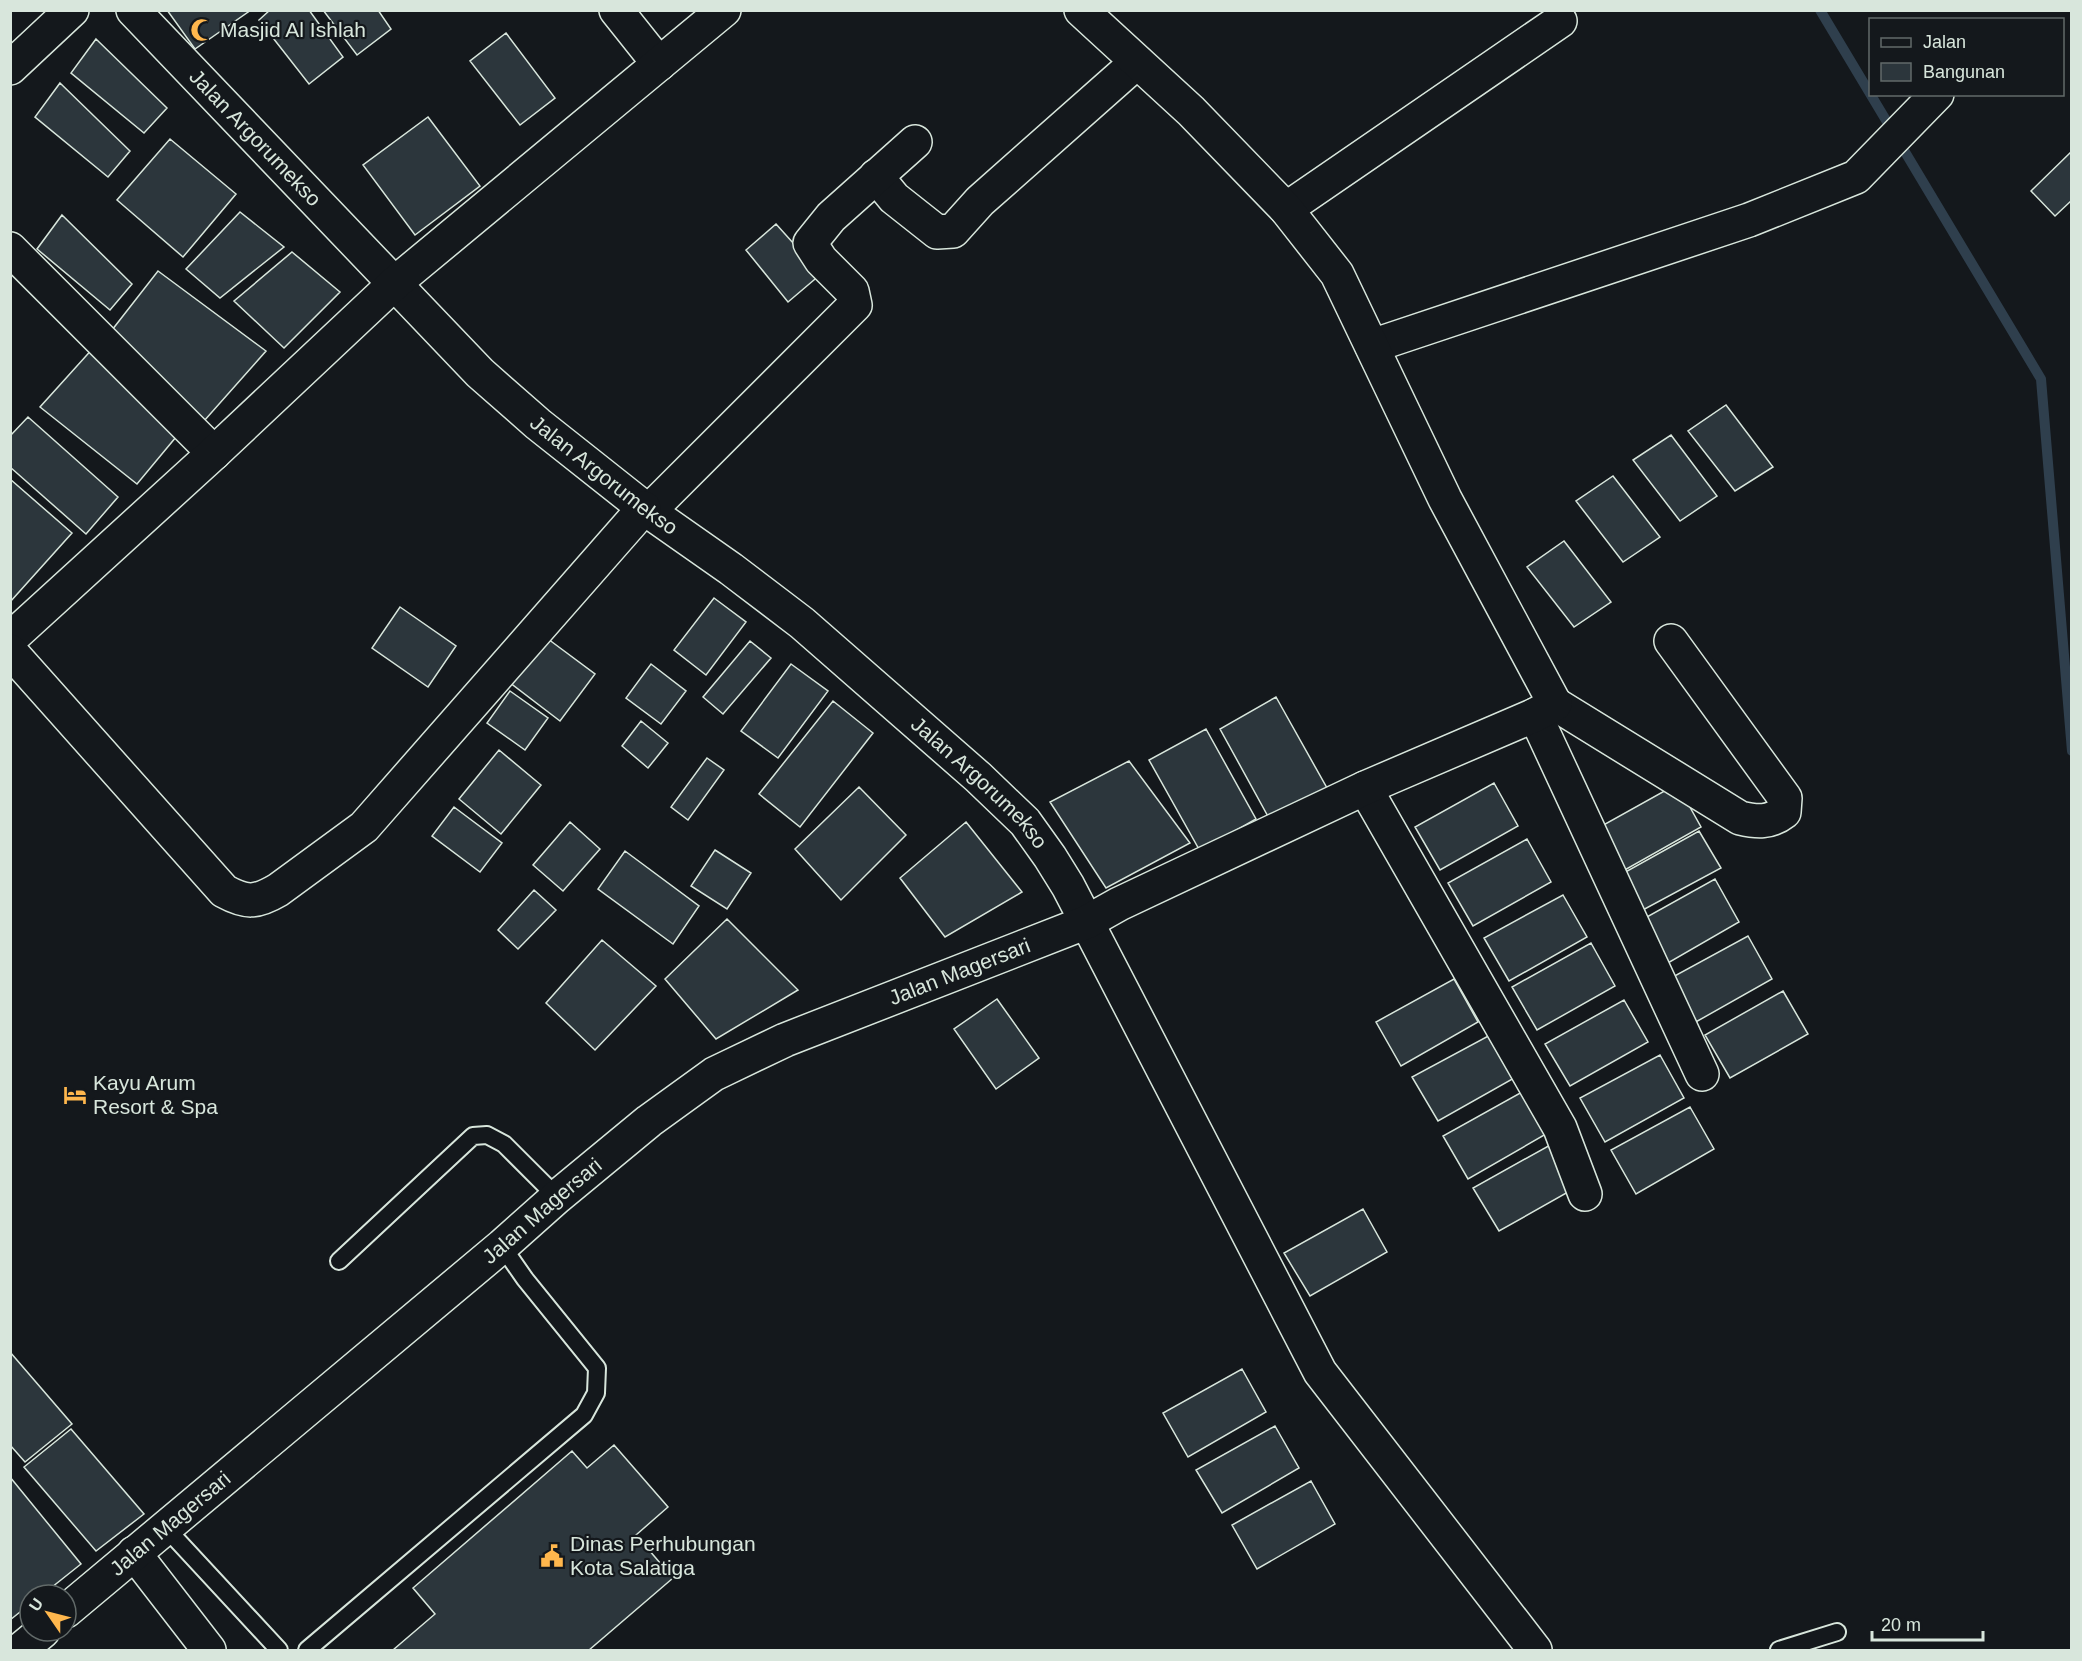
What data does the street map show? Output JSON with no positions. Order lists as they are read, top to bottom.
{
  "streets": {
    "street": ["Jalan Argorumekso", "Jalan Magersari"]
  },
  "crossings": [
    ["Jalan Argorumekso", "Jalan Magersari"]
  ],
  "places": {
    "mosque": ["Masjid Al Ishlah"],
    "hotel": ["Kayu Arum Resort & Spa"],
    "public building": ["Dinas Perhubungan Kota Salatiga"]
  },
  "legend": ["Jalan", "Bangunan"],
  "scale_bar": "20 m",
  "north": "top left"
}
